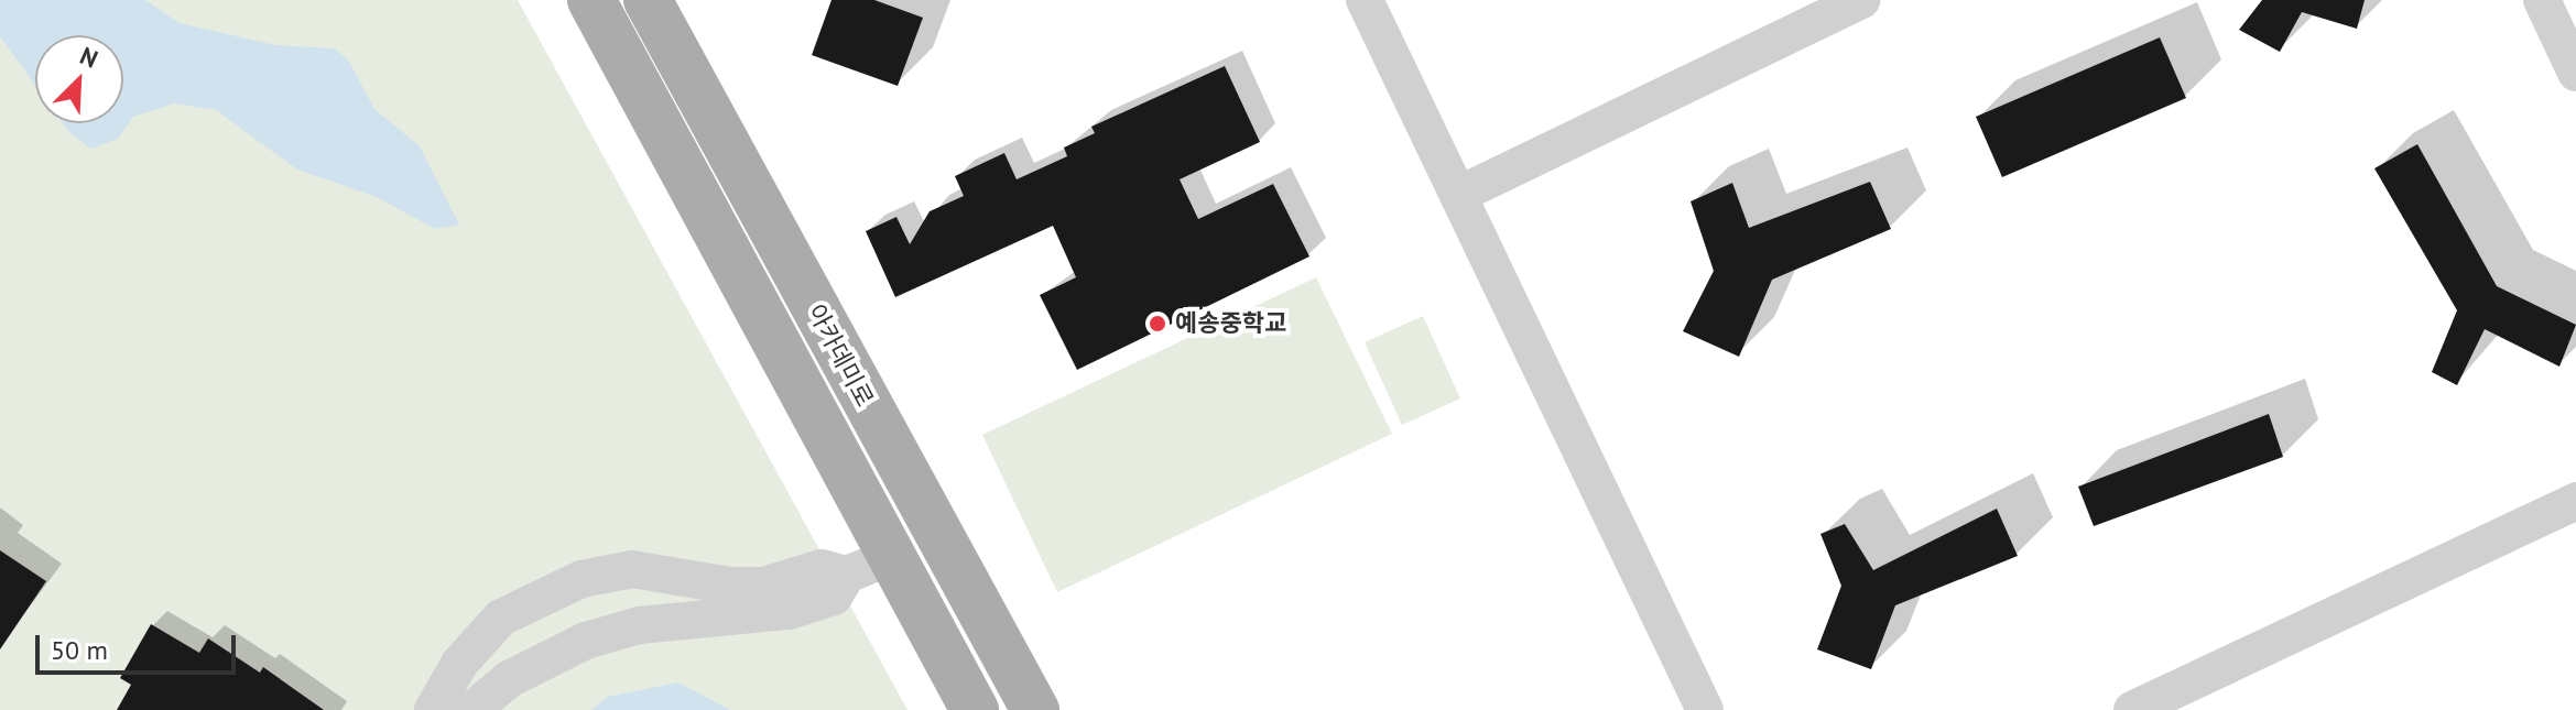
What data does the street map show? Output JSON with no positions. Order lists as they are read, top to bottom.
{
  "streets": {
    "main road": ["아카데미로"]
  },
  "places": ["예송중학교"],
  "scale_bar": "50 m",
  "north": "top right"
}
